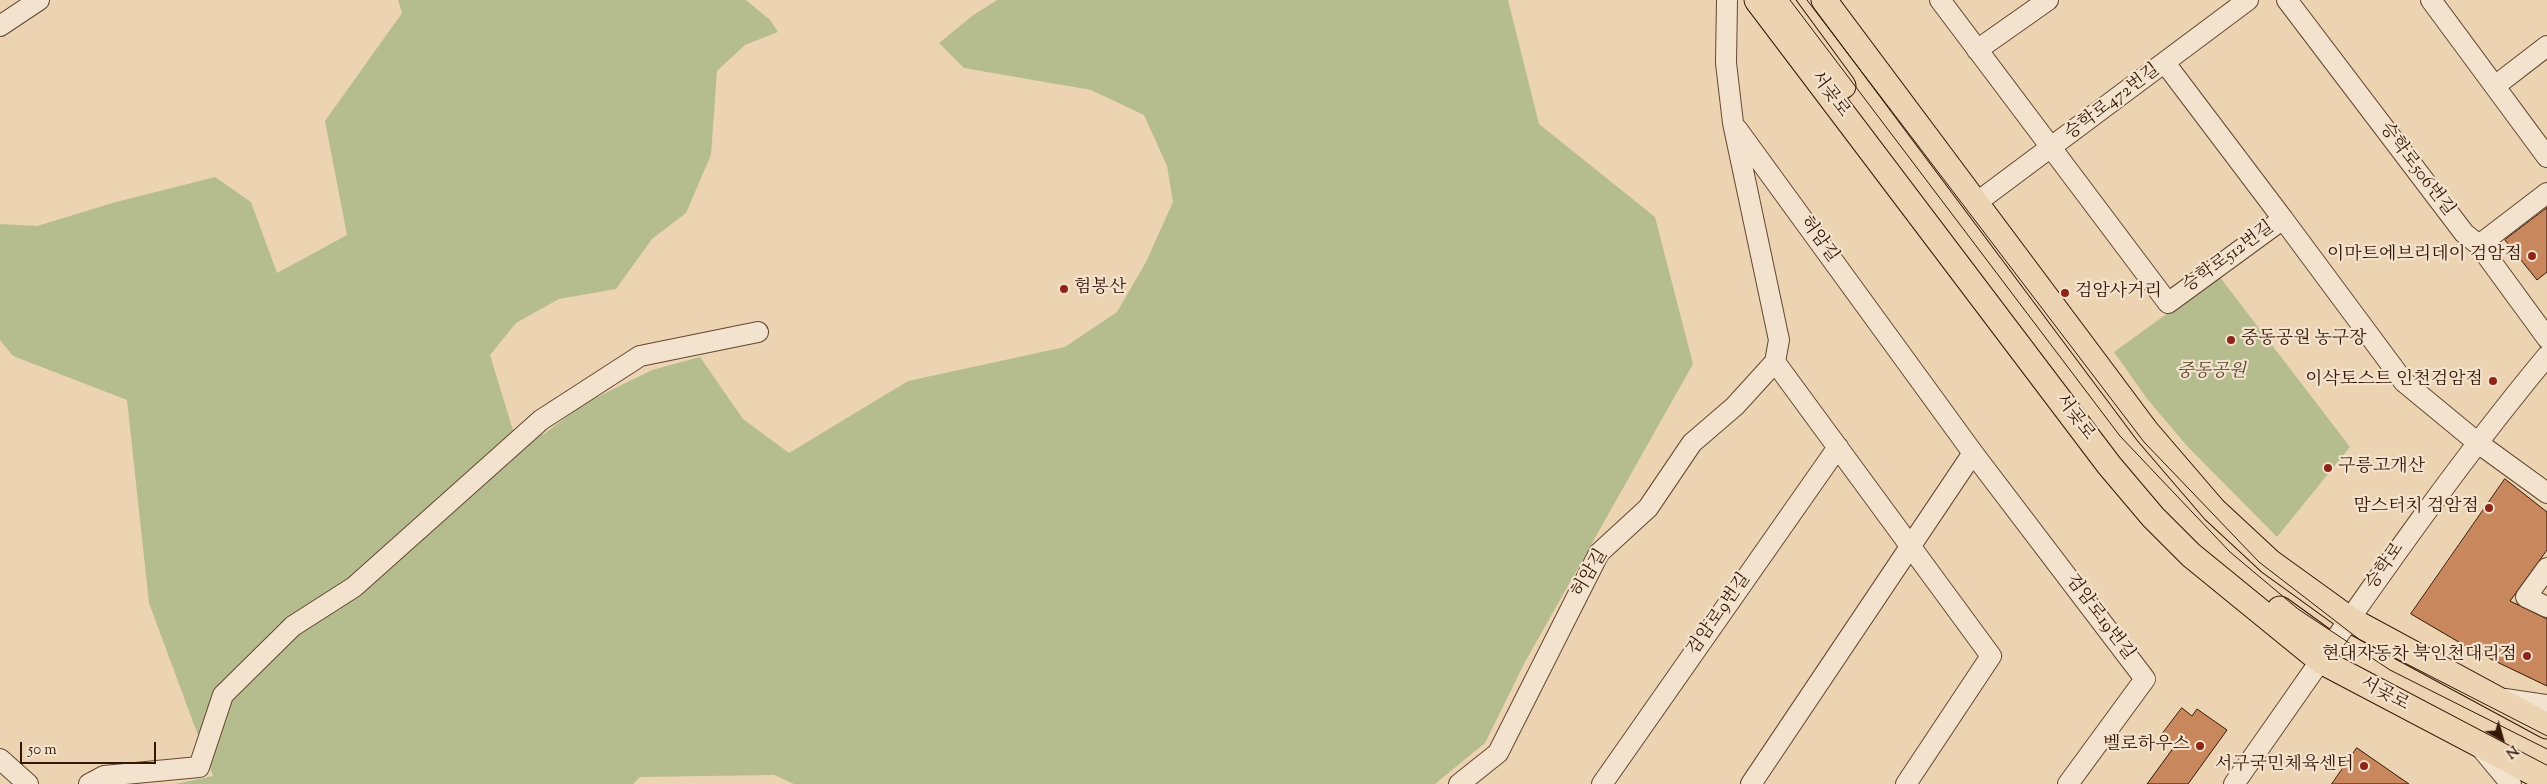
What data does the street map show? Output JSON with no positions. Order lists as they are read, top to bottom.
{
  "streets": {
    "main road": ["서곶로"],
    "street": [
      "승학로472번길",
      "승학로506번길",
      "허암길",
      "승학로512번길",
      "승학로",
      "검암로9번길",
      "검암로19번길"
    ]
  },
  "crossings": [
    ["서곶로", "승학로"],
    ["승학로472번길", "승학로512번길"],
    ["허암길", "검암로19번길"],
    ["승학로512번길", "승학로"]
  ],
  "parks": ["중동공원"],
  "places": [
    "이마트에브리데이 검암점",
    "험봉산",
    "검암사거리",
    "중동공원 농구장",
    "이삭토스트 인천검암점",
    "구릉고개산",
    "맘스터치 검암점",
    "현대자동차 북인천대리점",
    "벨로하우스",
    "서구국민체육센터"
  ],
  "scale_bar": "50 m",
  "north": "bottom right"
}
